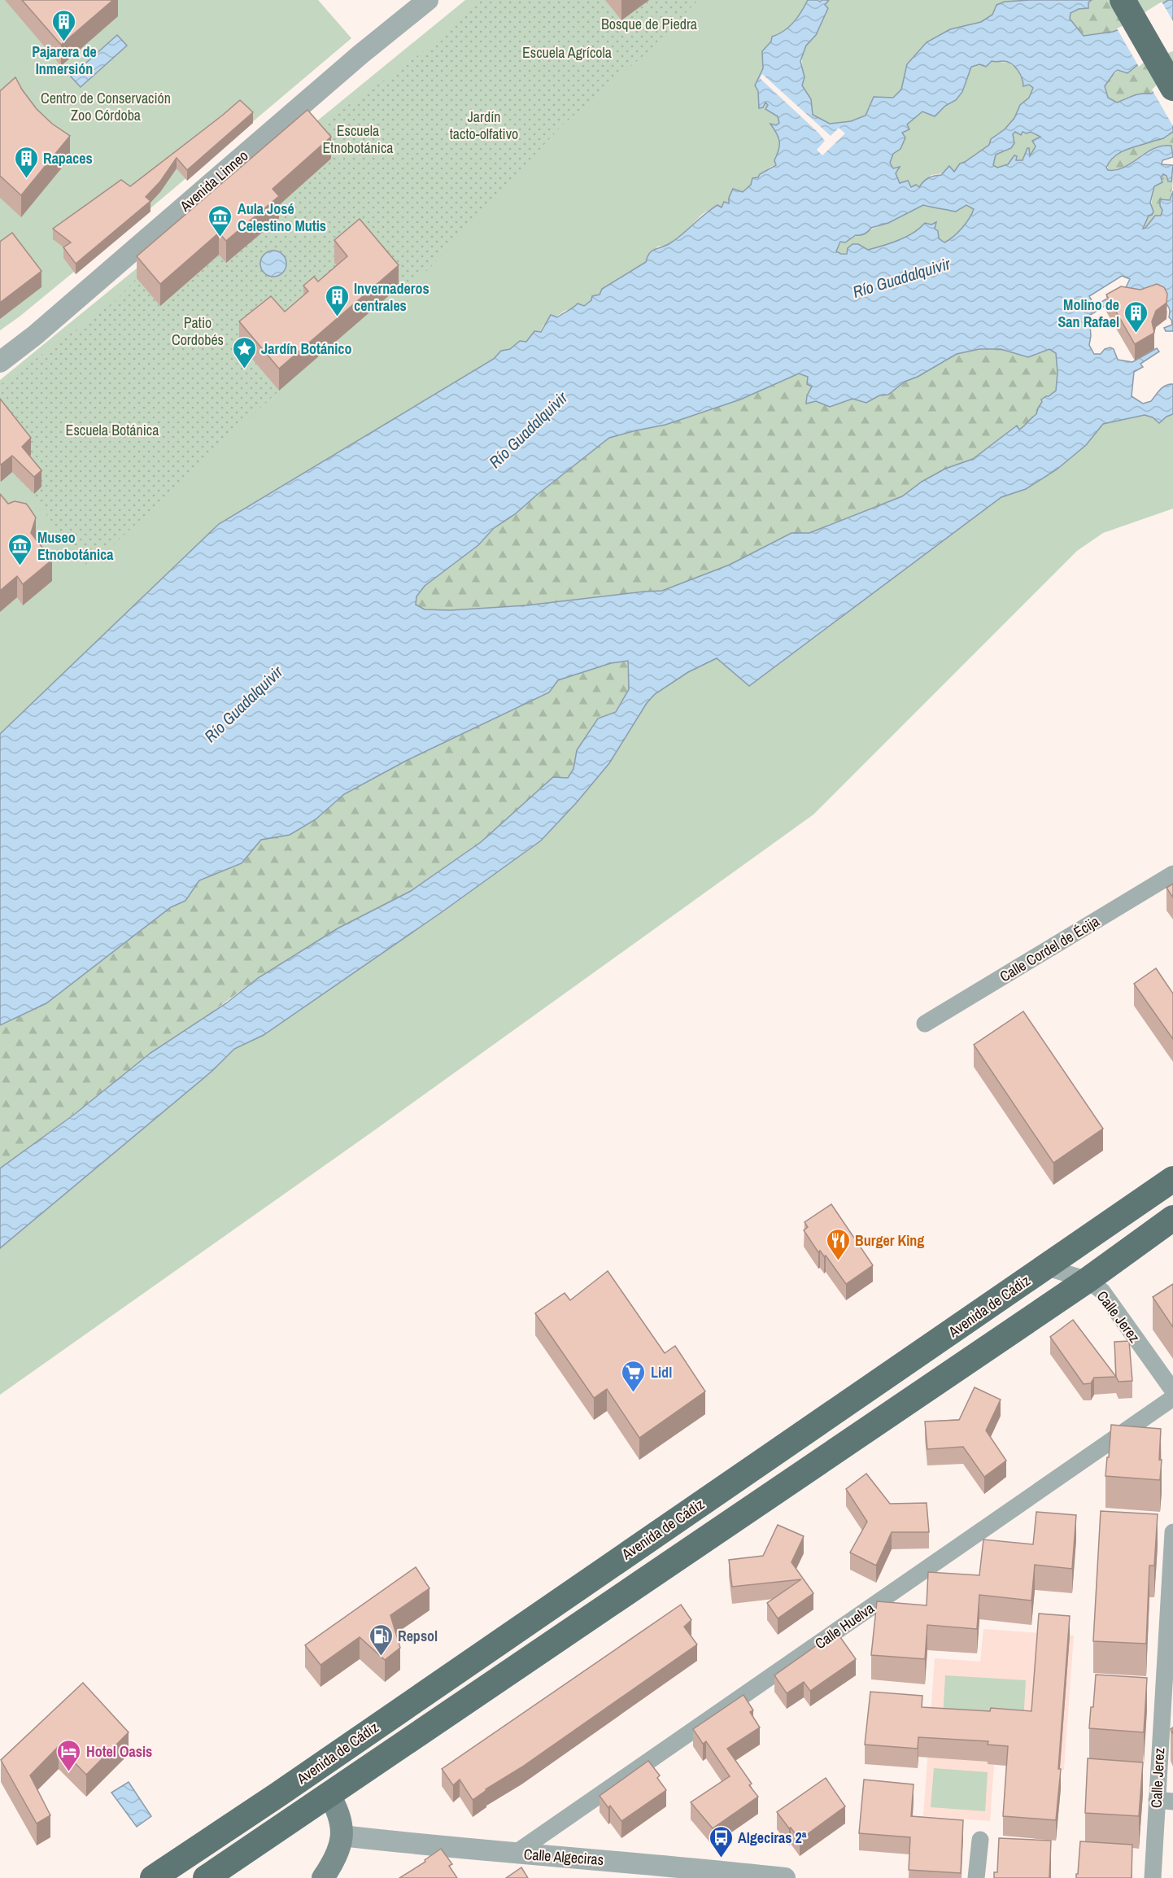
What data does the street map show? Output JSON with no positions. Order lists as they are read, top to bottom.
{
  "streets": {
    "main road": ["Avenida de Cádiz"],
    "street": [
      "Avenida Linneo",
      "Calle Cordel de Écija",
      "Calle Jerez",
      "Calle Huelva",
      "Calle Algeciras"
    ]
  },
  "crossings": [
    ["Avenida de Cádiz", "Calle Jerez"],
    ["Calle Huelva", "Calle Algeciras"]
  ],
  "water": ["Río Guadalquivir"],
  "parks": [
    "Bosque de Piedra",
    "Escuela Agrícola",
    "Centro de Conservación Zoo Córdoba",
    "Jardín tacto-olfativo",
    "Escuela Etnobotánica",
    "Patio Cordobés",
    "Escuela Botánica"
  ],
  "places": {
    "building": [
      "Pajarera de Inmersión",
      "Rapaces",
      "Invernaderos centrales",
      "Molino de San Rafael"
    ],
    "museum": ["Aula José Celestino Mutis", "Museo Etnobotánica"],
    "place": ["Jardín Botánico"],
    "restaurant": ["Burger King"],
    "supermarket": ["Lidl"],
    "fuel station": ["Repsol"],
    "hotel": ["Hotel Oasis"],
    "bus stop": ["Algeciras 2ª"]
  }
}
